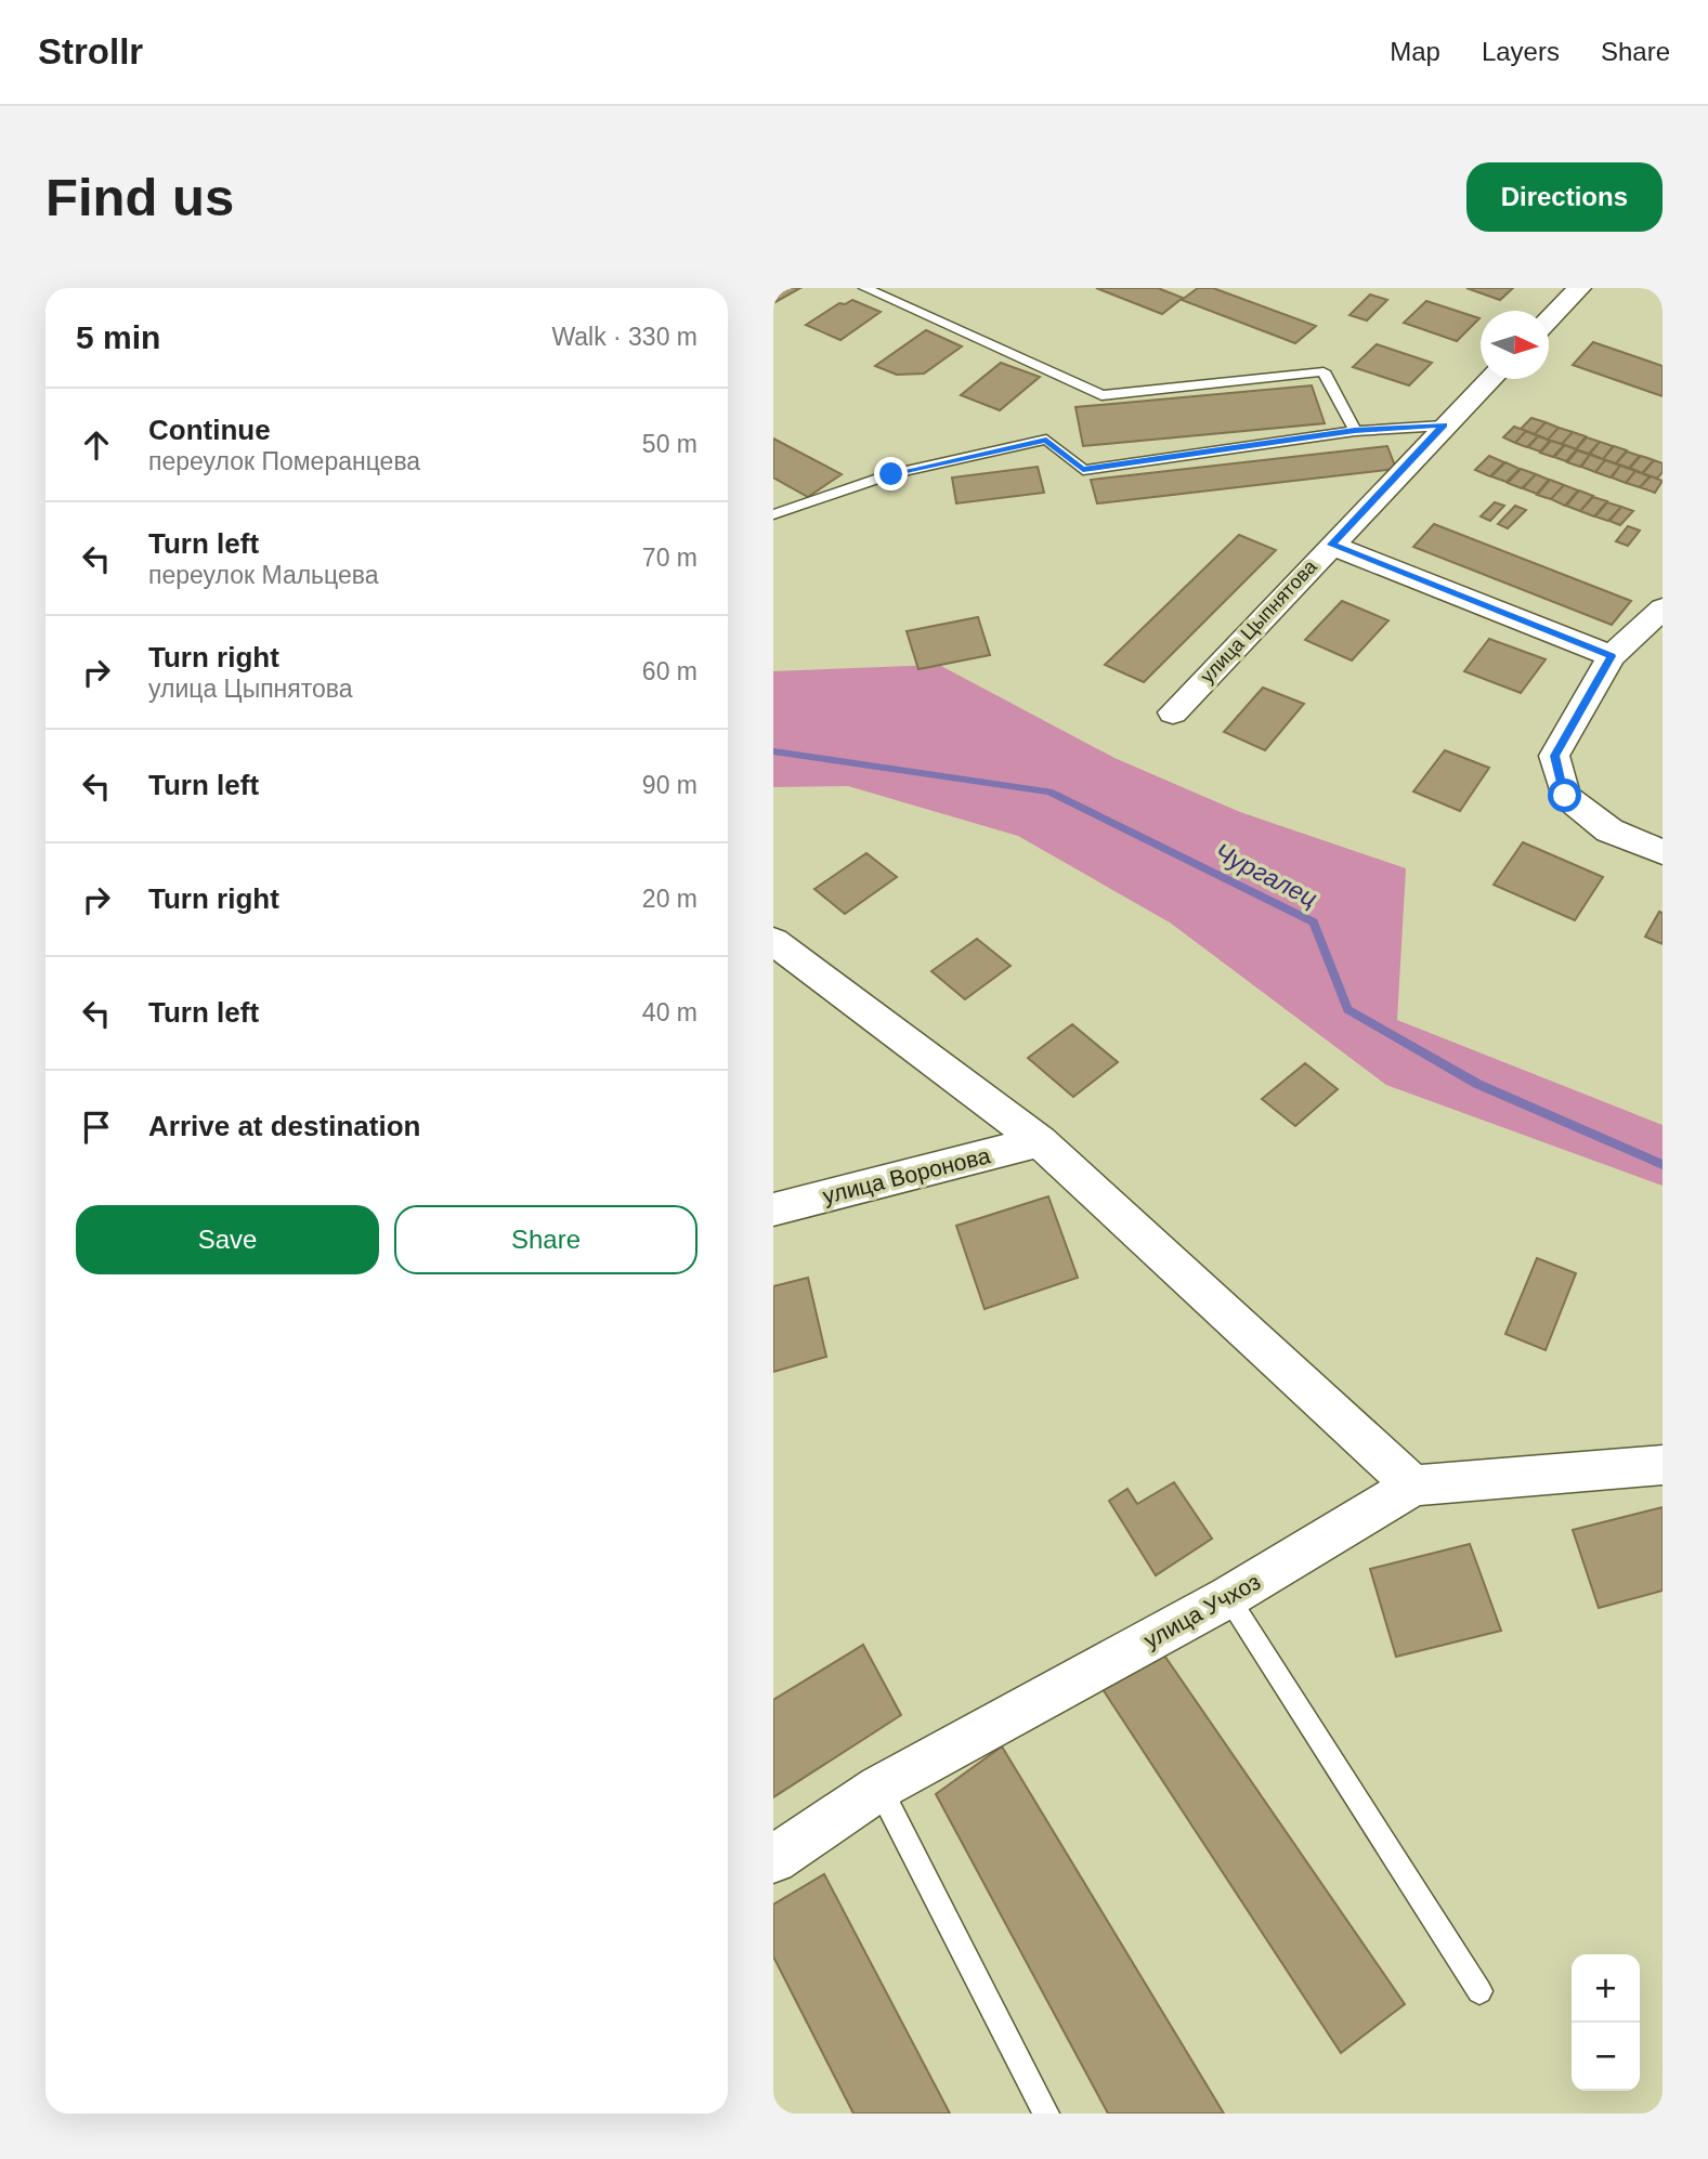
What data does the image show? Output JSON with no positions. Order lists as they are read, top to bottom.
{
  "streets": {
    "street": ["улица Цыпнятова", "улица Воронова", "улица Учхоз"]
  },
  "water": ["Чургалец"],
  "north": "right",
  "page": {
    "header": "Strollr",
    "nav": ["Map", "Layers", "Share"],
    "buttons": [
      "Directions",
      ["Save", "Share"]
    ],
    "title": "Find us",
    "heading": ["5 min", "Walk · 330 m"],
    "list": [
      ["Continue", "переулок Померанцева", "50 m"],
      ["Turn left", "переулок Мальцева", "70 m"],
      ["Turn right", "улица Цыпнятова", "60 m"],
      ["Turn left", "90 m"],
      ["Turn right", "20 m"],
      ["Turn left", "40 m"],
      "Arrive at destination"
    ],
    "map_buttons": ["+", "−"]
  }
}
